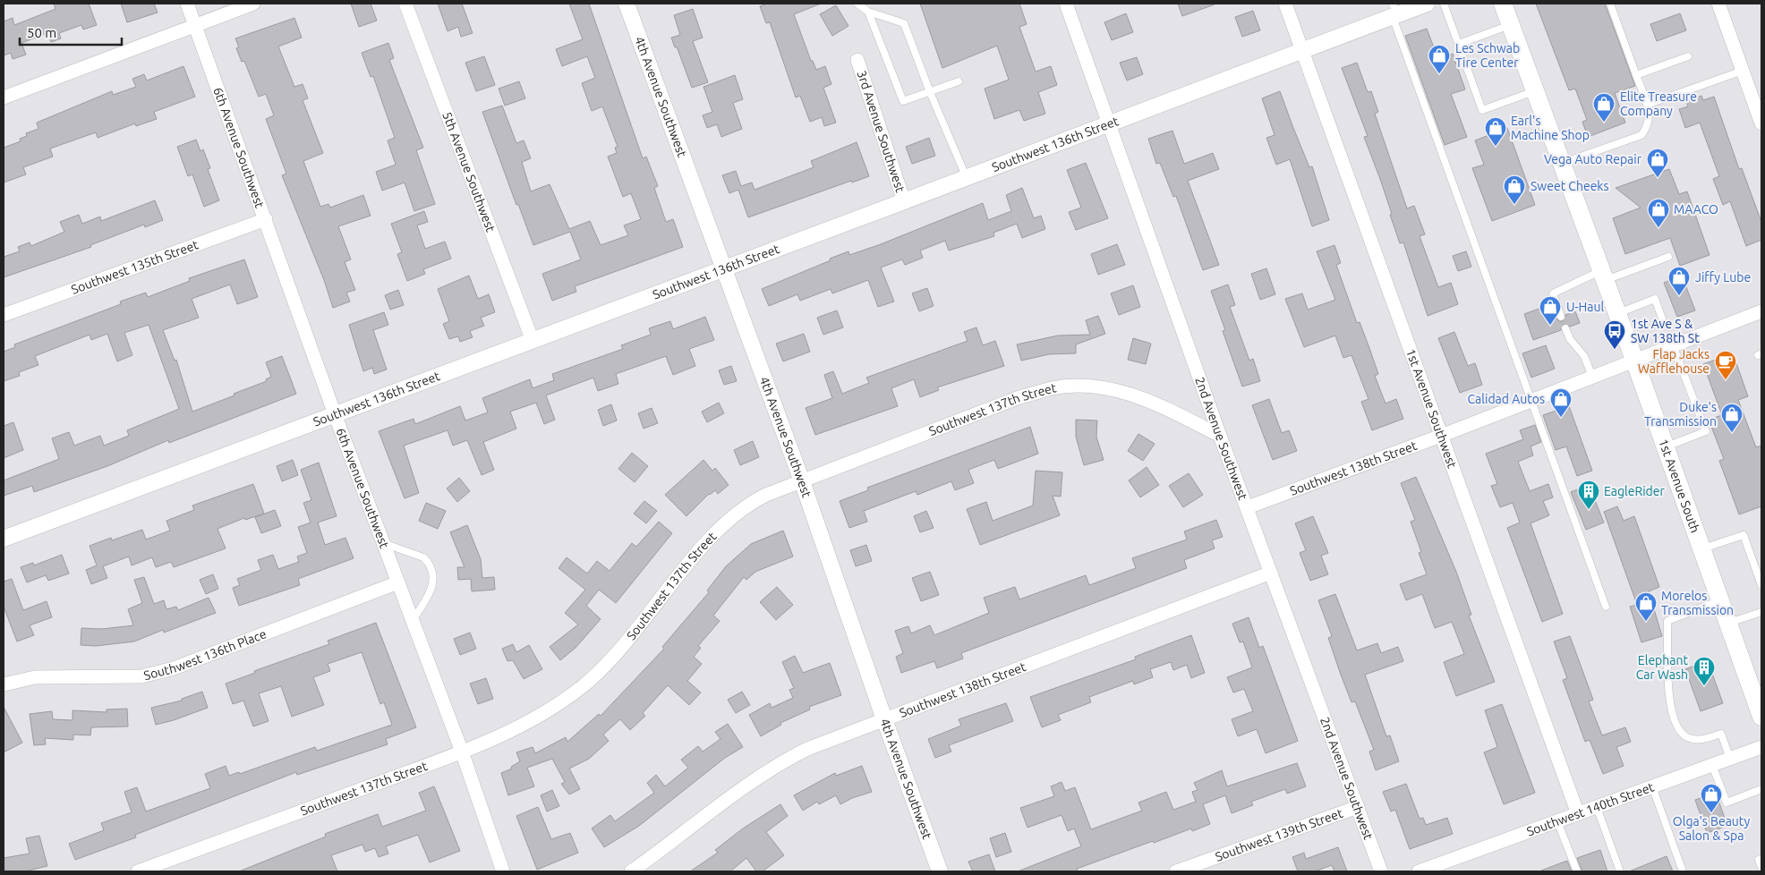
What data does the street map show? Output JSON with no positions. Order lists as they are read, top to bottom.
{
  "streets": {
    "main road": ["1st Avenue South"],
    "street": [
      "4th Avenue Southwest",
      "3rd Avenue Southwest",
      "Southwest 136th Street",
      "6th Avenue Southwest",
      "5th Avenue Southwest",
      "Southwest 135th Street",
      "1st Avenue Southwest",
      "Southwest 137th Street",
      "2nd Avenue Southwest",
      "Southwest 138th Street",
      "Southwest 136th Place",
      "Southwest 140th Street",
      "Southwest 139th Street"
    ]
  },
  "crossings": [
    ["4th Avenue Southwest", "Southwest 136th Street"],
    ["4th Avenue Southwest", "Southwest 137th Street"],
    ["4th Avenue Southwest", "Southwest 138th Street"],
    ["3rd Avenue Southwest", "Southwest 136th Street"],
    ["Southwest 136th Street", "6th Avenue Southwest"],
    ["Southwest 136th Street", "5th Avenue Southwest"],
    ["Southwest 136th Street", "1st Avenue Southwest"],
    ["Southwest 136th Street", "2nd Avenue Southwest"],
    ["6th Avenue Southwest", "Southwest 135th Street"],
    ["6th Avenue Southwest", "Southwest 137th Street"],
    ["6th Avenue Southwest", "Southwest 136th Place"],
    ["1st Avenue Southwest", "Southwest 138th Street"],
    ["1st Avenue Southwest", "Southwest 140th Street"],
    ["Southwest 137th Street", "2nd Avenue Southwest"],
    ["2nd Avenue Southwest", "Southwest 138th Street"],
    ["2nd Avenue Southwest", "Southwest 139th Street"],
    ["Southwest 138th Street", "1st Avenue South"]
  ],
  "places": {
    "shop": [
      "Les Schwab Tire Center",
      "Elite Treasure Company",
      "Earl's Machine Shop",
      "Vega Auto Repair",
      "Sweet Cheeks",
      "MAACO",
      "Jiffy Lube",
      "U-Haul",
      "Calidad Autos",
      "Duke's Transmission",
      "Morelos Transmission",
      "Olga's Beauty Salon & Spa"
    ],
    "bus stop": ["1st Ave S & SW 138th St"],
    "cafe": ["Flap Jacks Wafflehouse"],
    "building": ["EagleRider", "Elephant Car Wash"]
  },
  "scale_bar": "50 m"
}
